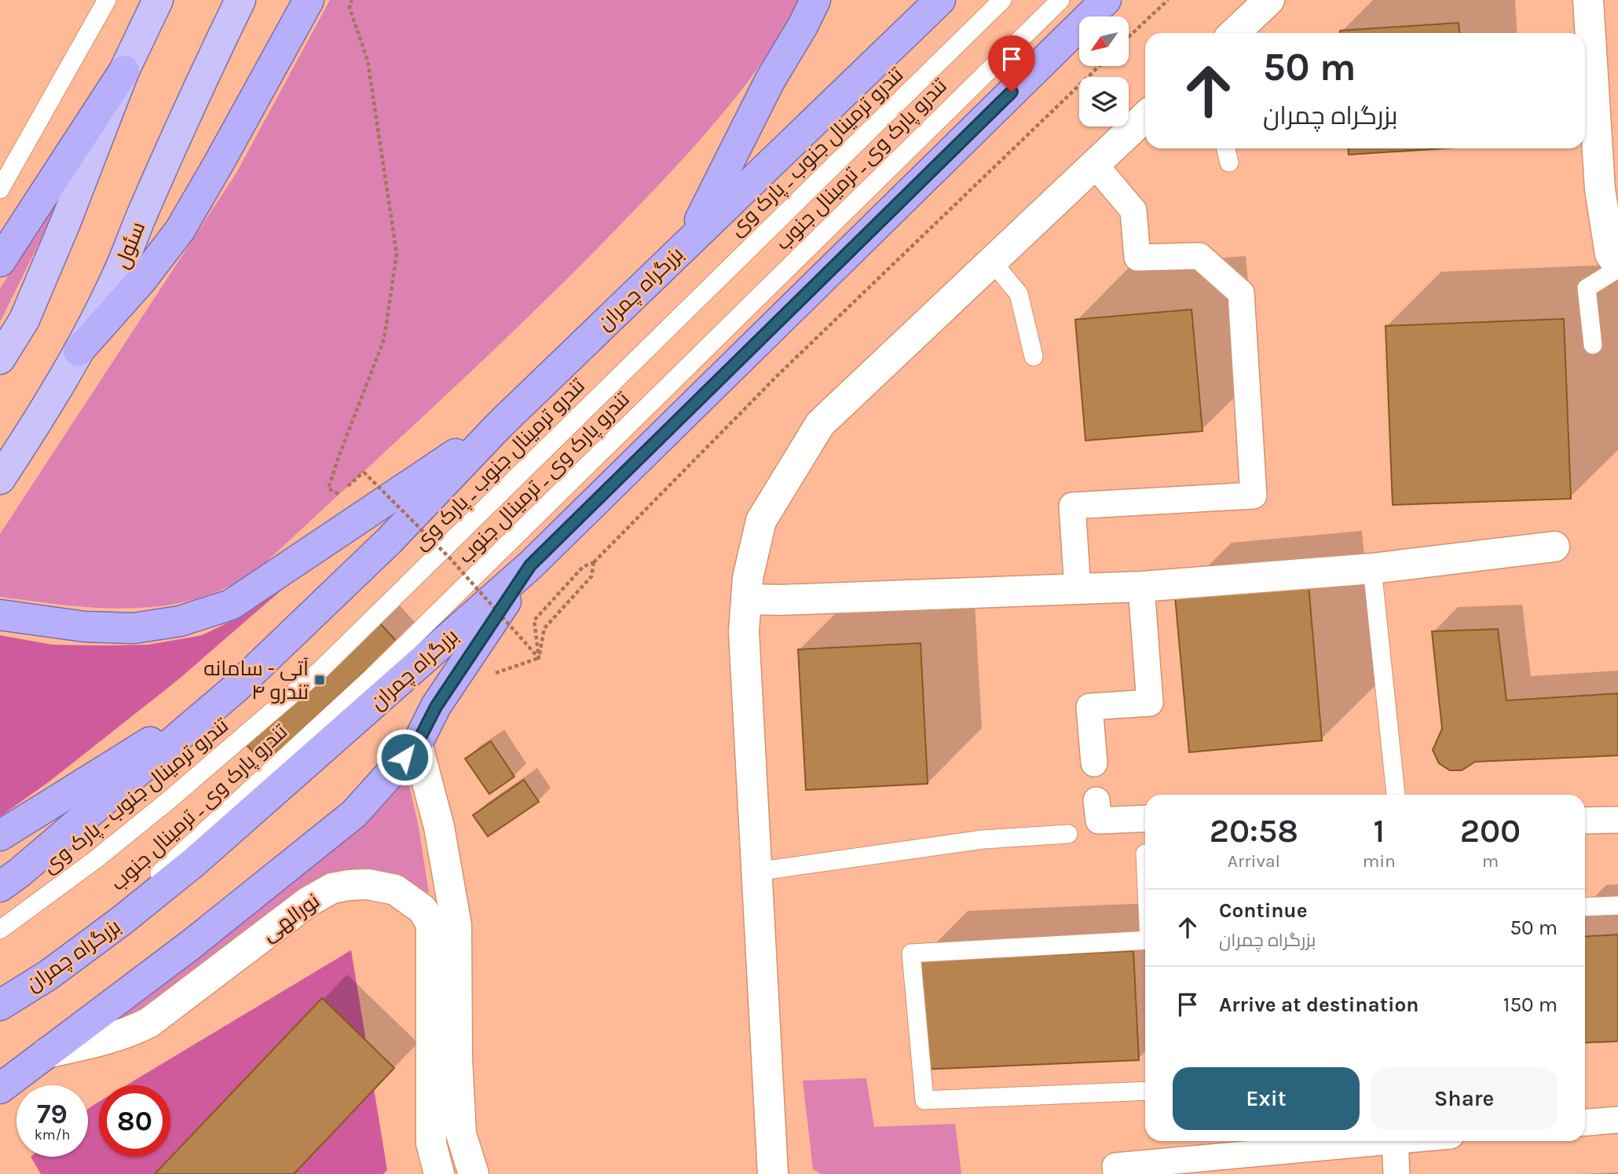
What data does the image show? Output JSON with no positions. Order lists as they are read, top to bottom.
{
  "streets": {
    "highway": ["بزرگراه چمران"],
    "main road": ["سئول"],
    "street": ["نورالهی"],
    "lane": ["تندرو ترمینال جنوب ـ پارک وی", "تندرو پارک وی ـ ترمینال جنوب"]
  },
  "crossings": [
    ["تندرو پارک وی ـ ترمینال جنوب", "بزرگراه چمران"]
  ],
  "places": {
    "transit": ["آتی - سامانه ۴ تندرو"]
  },
  "north": "bottom left",
  "page": {
    "turn": ["50 m", "بزرگراه چمران"],
    "eta": [
      "20:58",
      "Arrival",
      "1",
      "min",
      "200",
      "m"
    ],
    "list": [
      {
        "name": "Continue",
        "note": "بزرگراه چمران",
        "value": "50 m"
      },
      {
        "name": "Arrive at destination",
        "value": "150 m"
      }
    ],
    "buttons": ["Exit", "Share"],
    "speed": "79 km/h",
    "limit": "80"
  }
}
